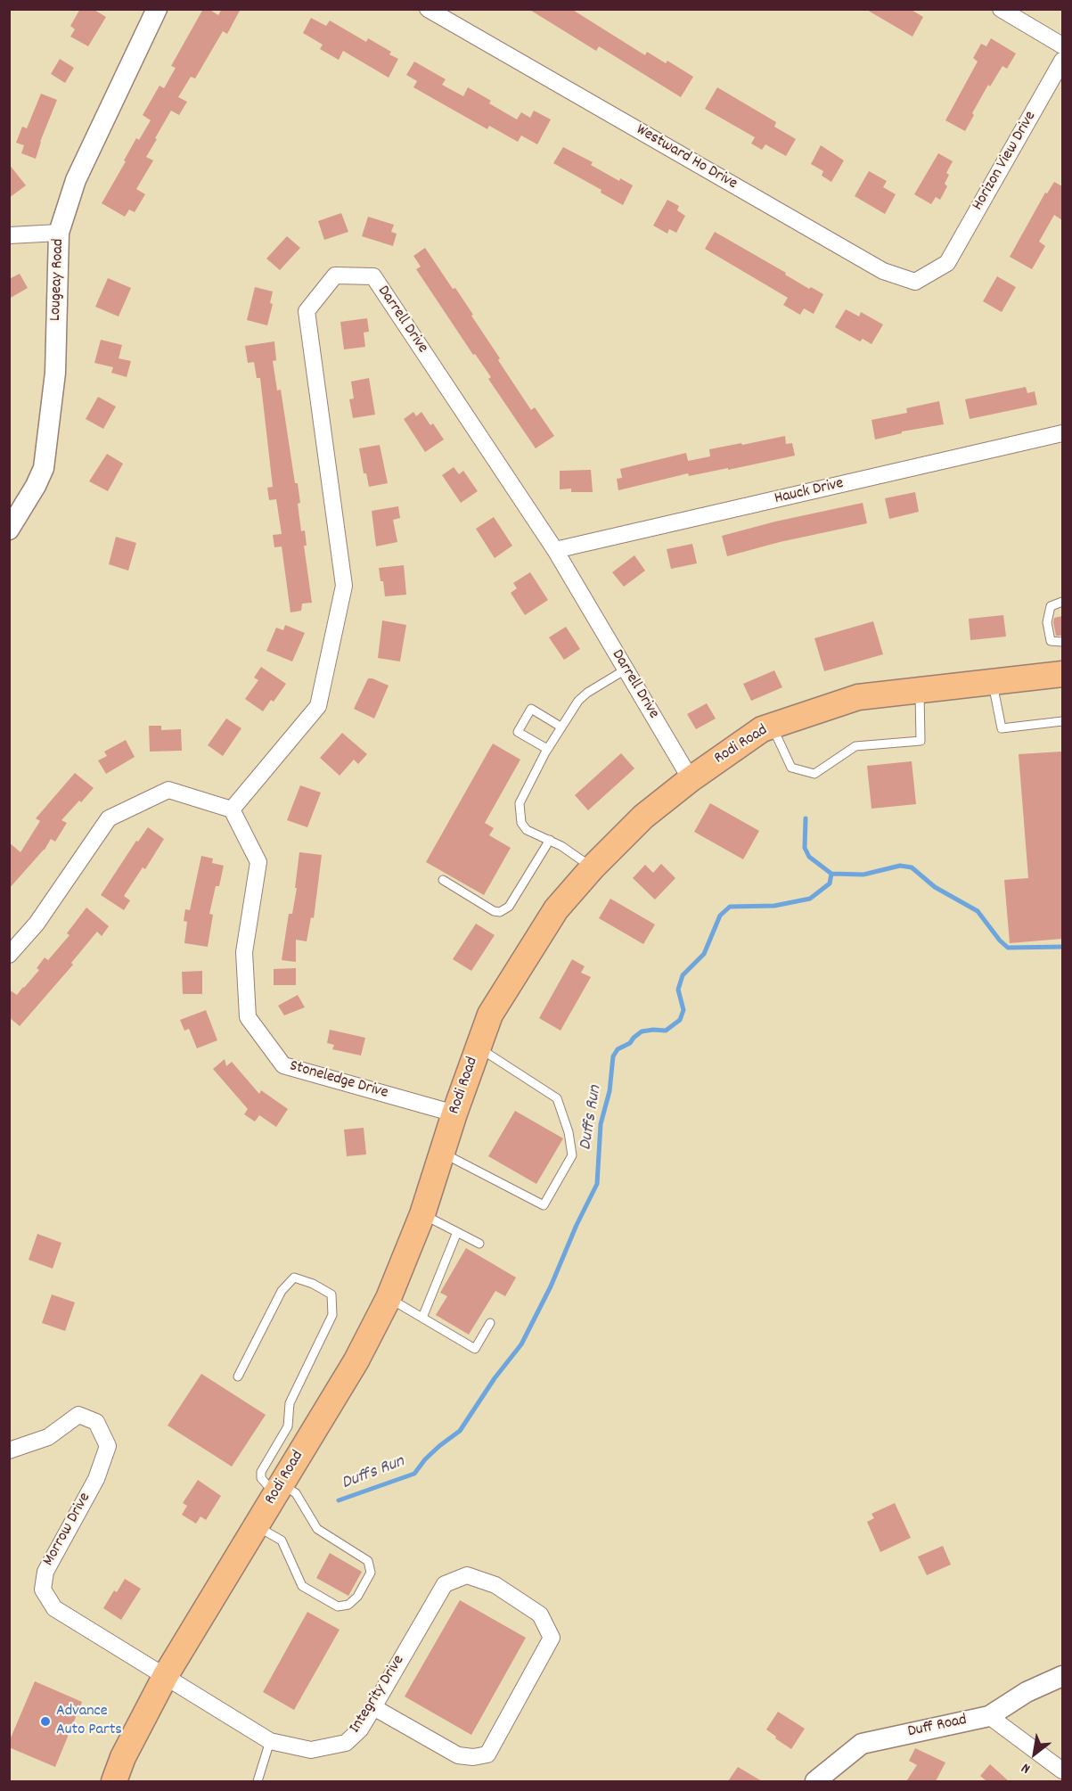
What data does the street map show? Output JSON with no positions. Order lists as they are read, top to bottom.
{
  "streets": {
    "main road": ["Rodi Road"],
    "street": [
      "Westward Ho Drive",
      "Horizon View Drive",
      "Lougeay Road",
      "Darrell Drive",
      "Hauck Drive",
      "Stoneledge Drive",
      "Morrow Drive",
      "Integrity Drive",
      "Duff Road"
    ]
  },
  "crossings": [
    ["Westward Ho Drive", "Horizon View Drive"],
    ["Darrell Drive", "Hauck Drive"],
    ["Darrell Drive", "Rodi Road"],
    ["Darrell Drive", "Stoneledge Drive"],
    ["Rodi Road", "Stoneledge Drive"],
    ["Rodi Road", "Morrow Drive"],
    ["Rodi Road", "Integrity Drive"],
    ["Morrow Drive", "Integrity Drive"]
  ],
  "water": ["Duffs Run"],
  "places": ["Advance Auto Parts"],
  "north": "bottom left"
}
